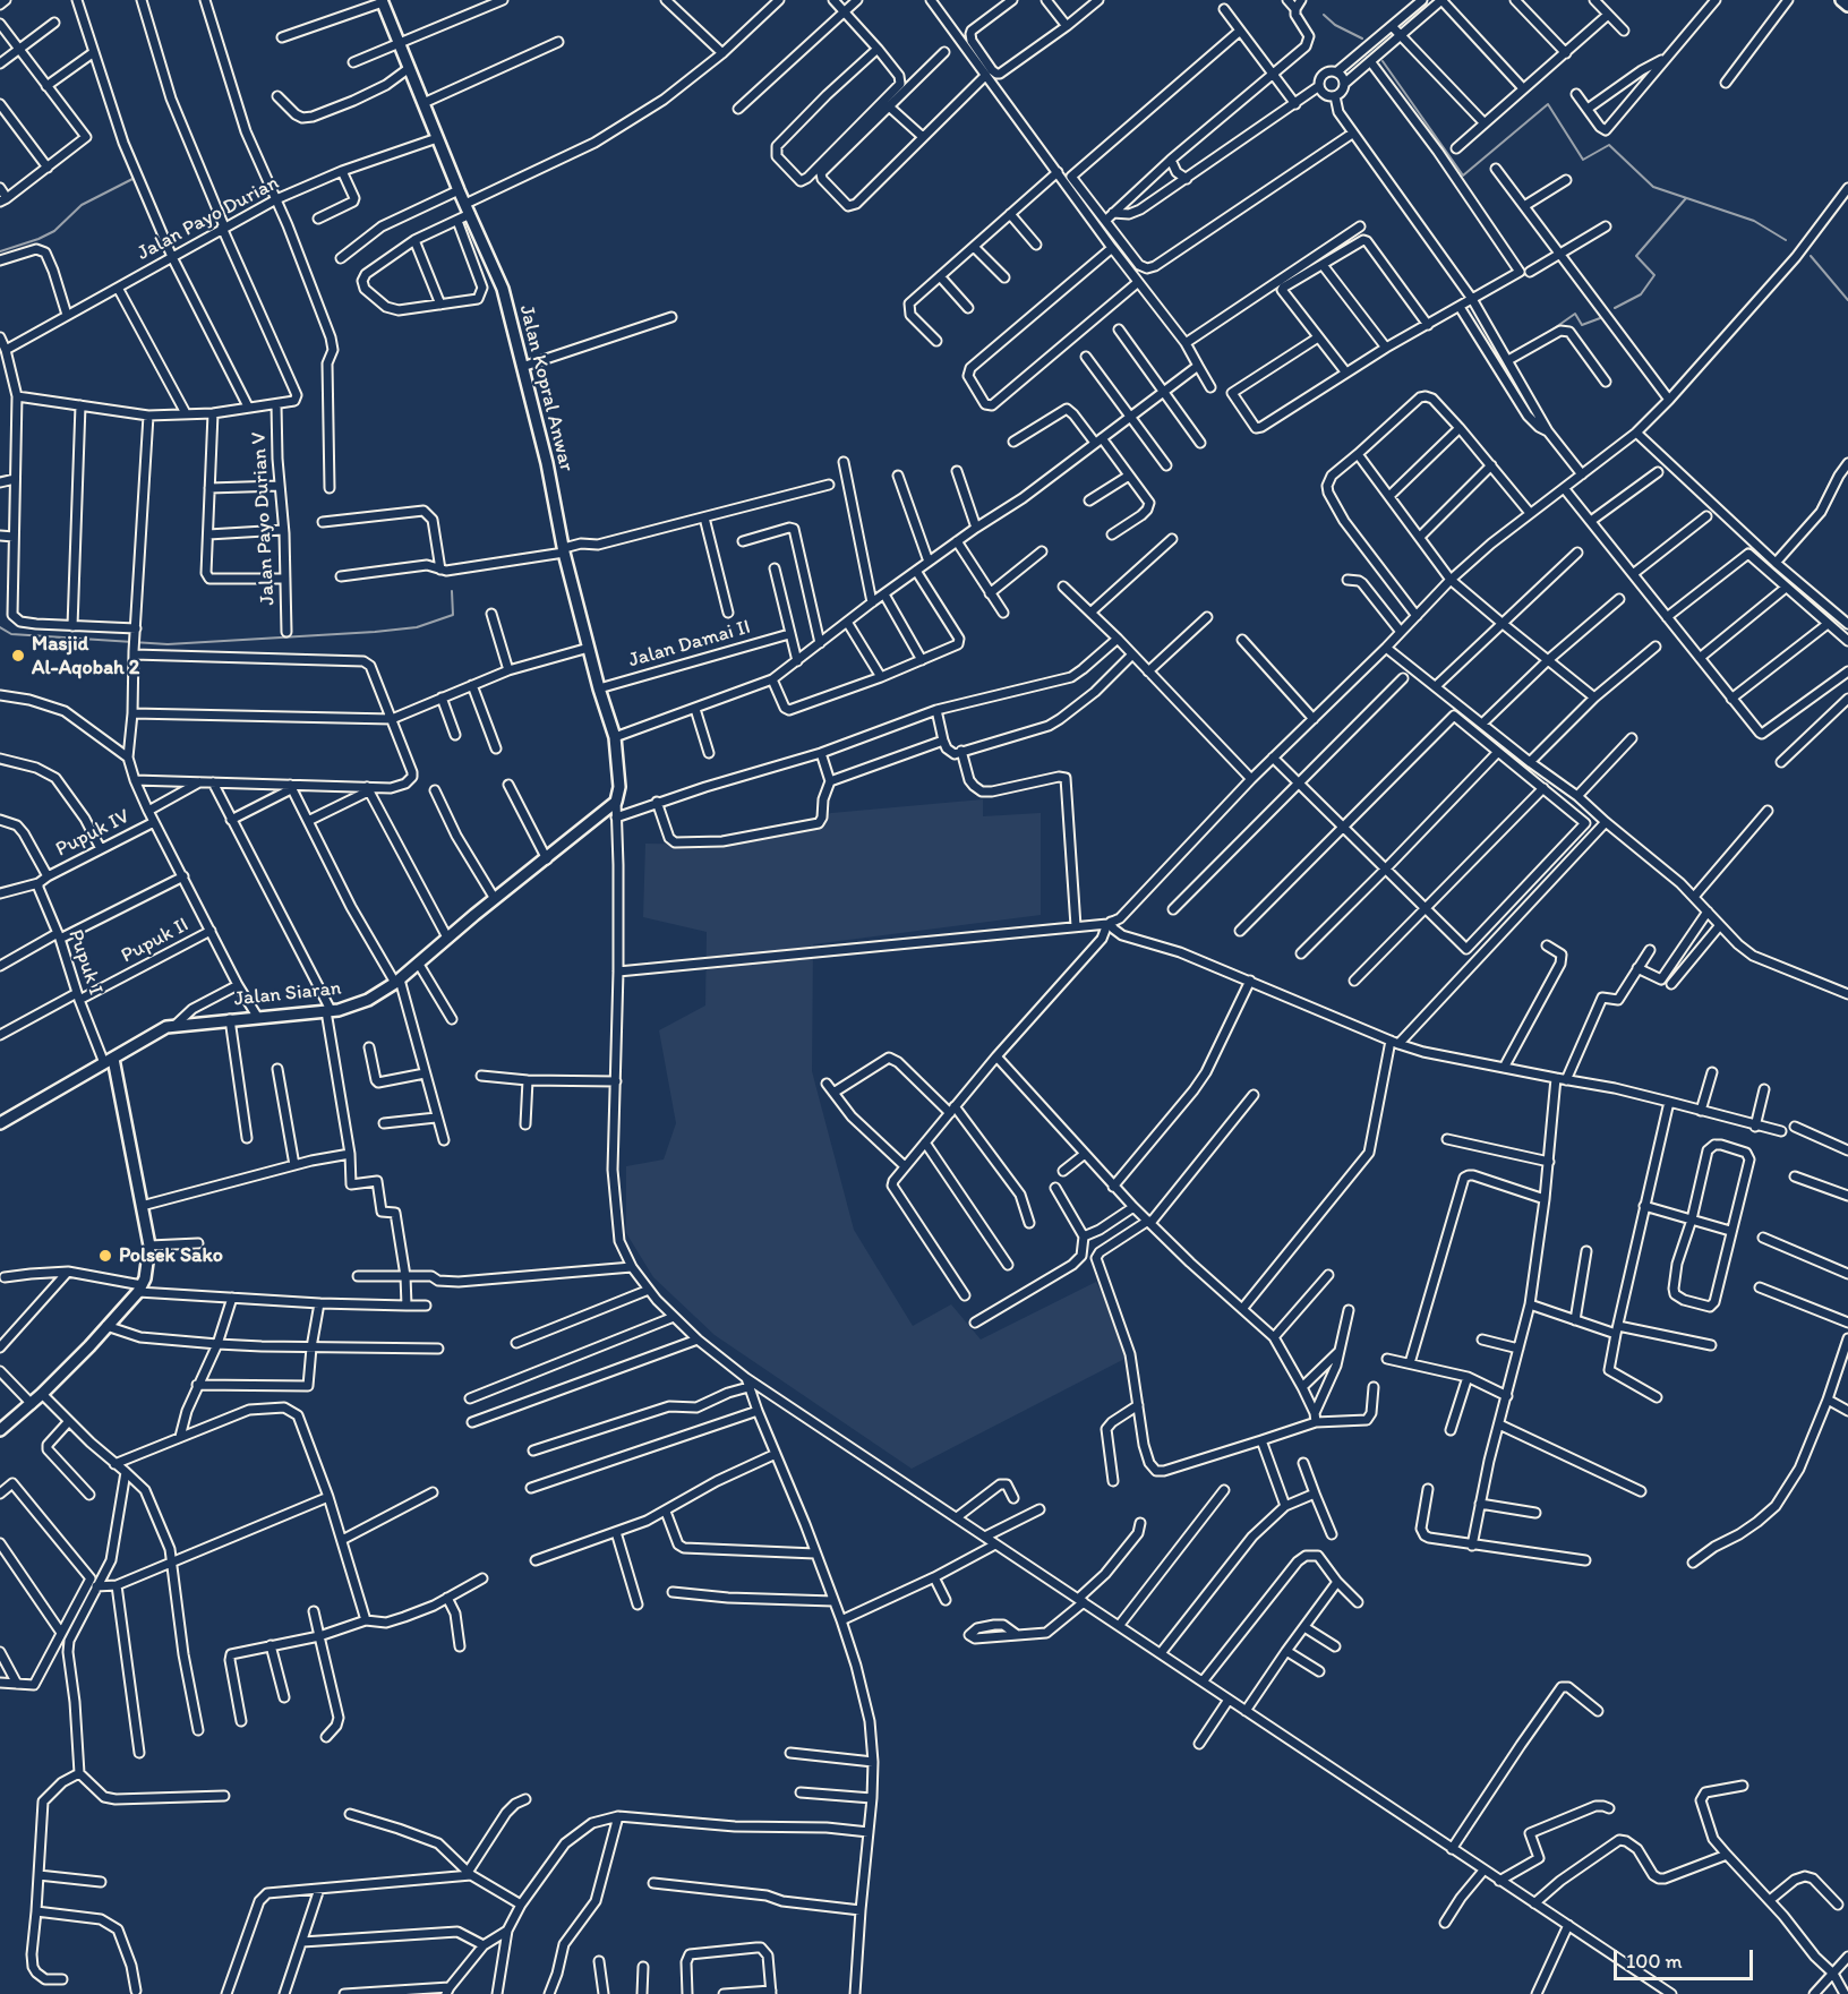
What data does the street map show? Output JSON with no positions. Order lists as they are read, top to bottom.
{
  "streets": {
    "street": [
      "Jalan Payo Durian",
      "Jalan Kopral Anwar",
      "Jalan Payo Durian V",
      "Jalan Damai II",
      "Pupuk IV",
      "Pupuk II",
      "Pupuk I",
      "Jalan Siaran"
    ]
  },
  "crossings": [
    ["Jalan Payo Durian", "Jalan Kopral Anwar"],
    ["Jalan Kopral Anwar", "Jalan Damai II"],
    ["Jalan Kopral Anwar", "Jalan Siaran"],
    ["Pupuk II", "Pupuk I"],
    ["Pupuk I", "Jalan Siaran"]
  ],
  "places": ["Masjid Al-Aqobah 2", "Polsek Sako"],
  "scale_bar": "100 m"
}
